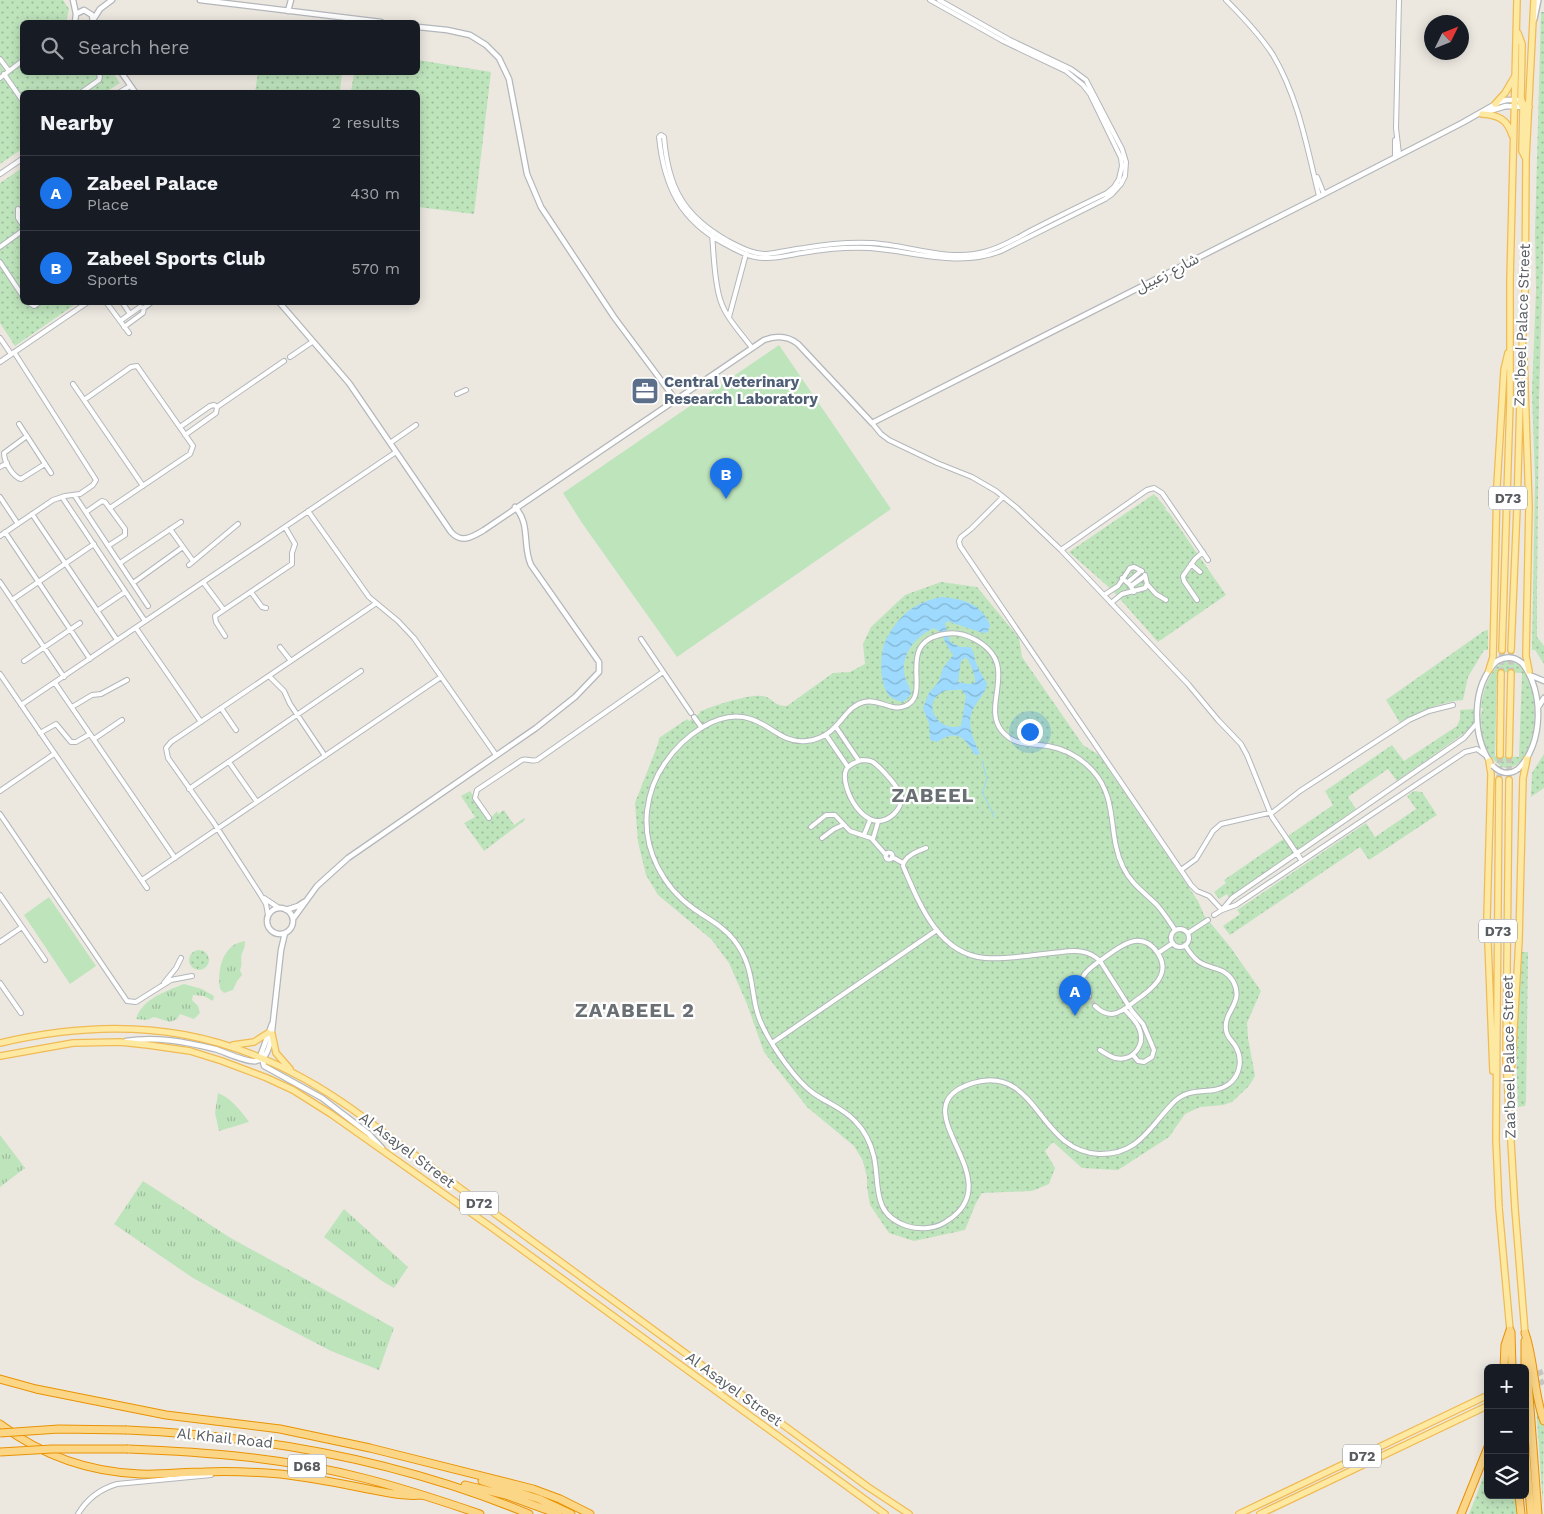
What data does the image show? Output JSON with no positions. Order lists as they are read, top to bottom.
{
  "streets": {
    "highway": ["Al Khail Road", "D68"],
    "main road": [
      "Zaa'beel Palace Street",
      "D73",
      "Al Asayel Street",
      "D72"
    ],
    "street": ["شارع زعبيل"]
  },
  "crossings": [
    ["شارع زعبيل", "Zaa'beel Palace Street"]
  ],
  "districts": ["ZABEEL", "ZA'ABEEL 2"],
  "places": {
    "office": ["Central Veterinary Research Laboratory"]
  },
  "north": "top right",
  "page": {
    "search": "Search here",
    "heading": ["Nearby", "2 results"],
    "list": [
      {
        "mark": "A",
        "name": "Zabeel Palace",
        "note": "Place",
        "value": "430 m"
      },
      {
        "mark": "B",
        "name": "Zabeel Sports Club",
        "note": "Sports",
        "value": "570 m"
      }
    ],
    "pins": ["B", "A"],
    "map_buttons": ["+", "−"]
  }
}
